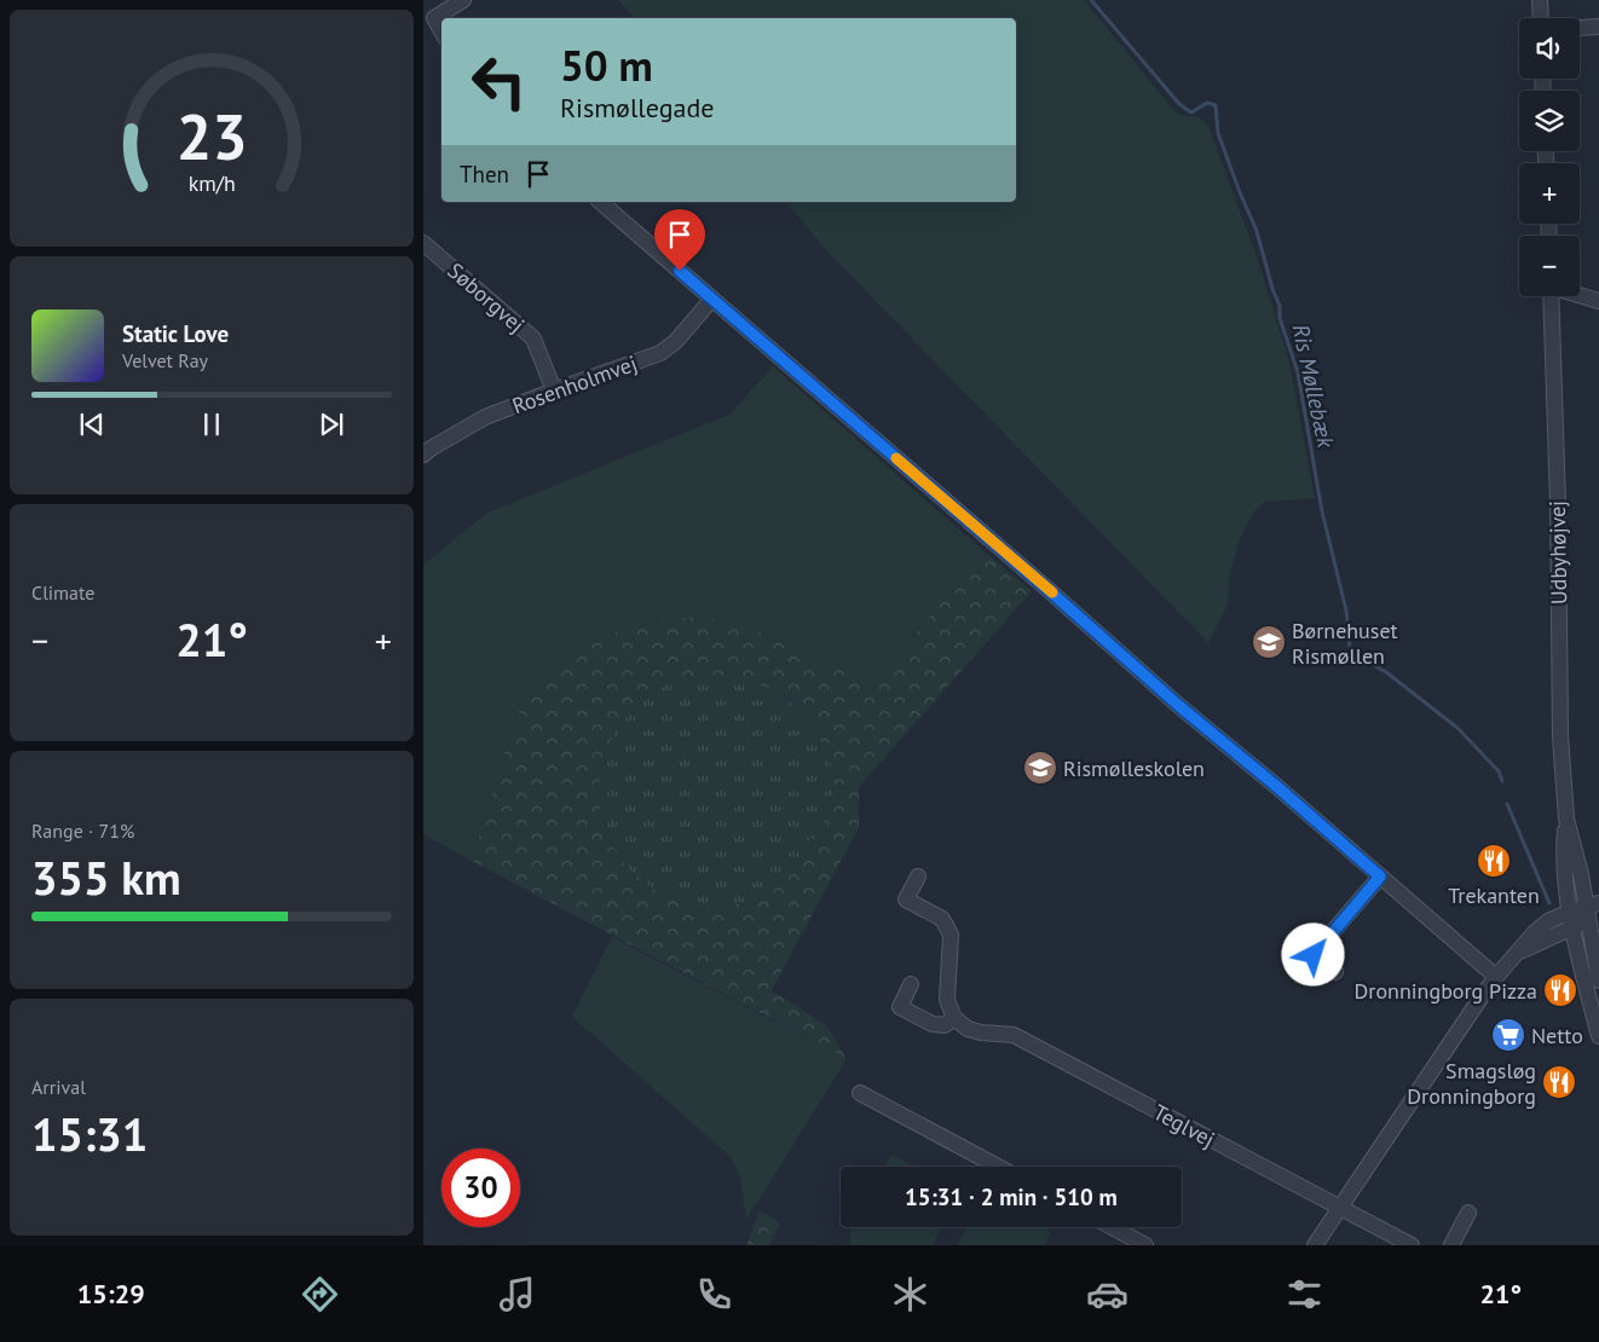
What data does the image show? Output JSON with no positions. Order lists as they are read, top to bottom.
{
  "streets": {
    "street": [
      "Søborgvej",
      "Rosenholmvej",
      "Udbyhøjvej",
      "Teglvej"
    ]
  },
  "crossings": [
    ["Søborgvej", "Rosenholmvej"]
  ],
  "water": ["Ris Møllebæk"],
  "places": {
    "school or university": ["Børnehuset Rismøllen", "Rismølleskolen"],
    "restaurant": ["Trekanten", "Dronningborg Pizza", "Smagsløg Dronningborg"],
    "supermarket": ["Netto"]
  },
  "page": {
    "map_buttons": ["+", "−"],
    "turn": ["50 m", "Rismøllegade"],
    "then": "Then",
    "song": ["Static Love", "Velvet Ray"],
    "tile": [
      "Climate",
      ["Range · 71%", "355 km"],
      ["Arrival", "15:31"]
    ],
    "heat": ["−", "21°", "+"],
    "limit": "30",
    "trip": "15:31 · 2 min · 510 m",
    "tabs": ["15:29", "21°"],
    "gauge": ["23", "km/h"]
  }
}
